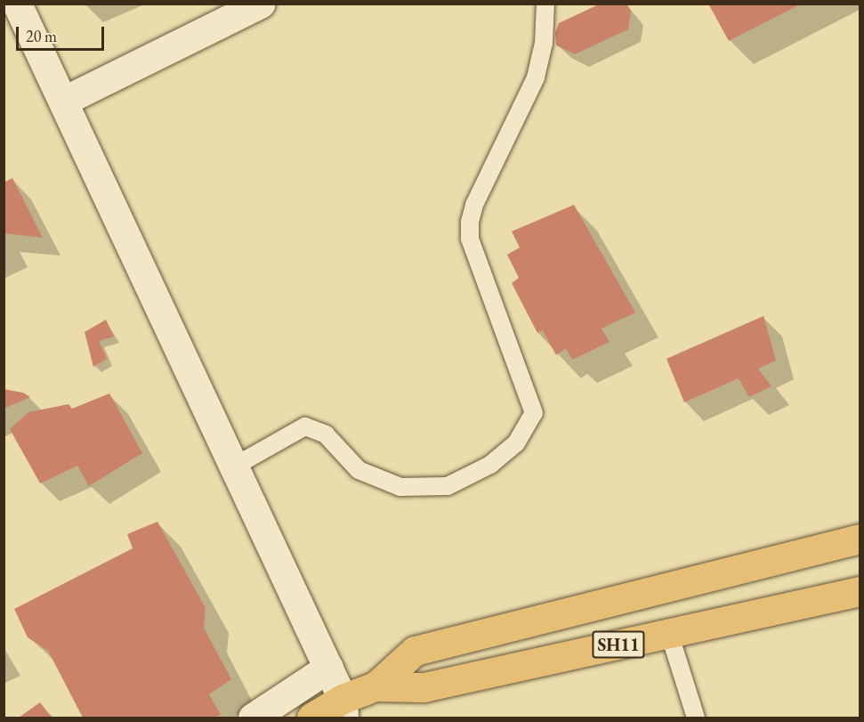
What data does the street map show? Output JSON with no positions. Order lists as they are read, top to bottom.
{
  "streets": {
    "main road": ["SH11"]
  },
  "scale_bar": "20 m"
}
